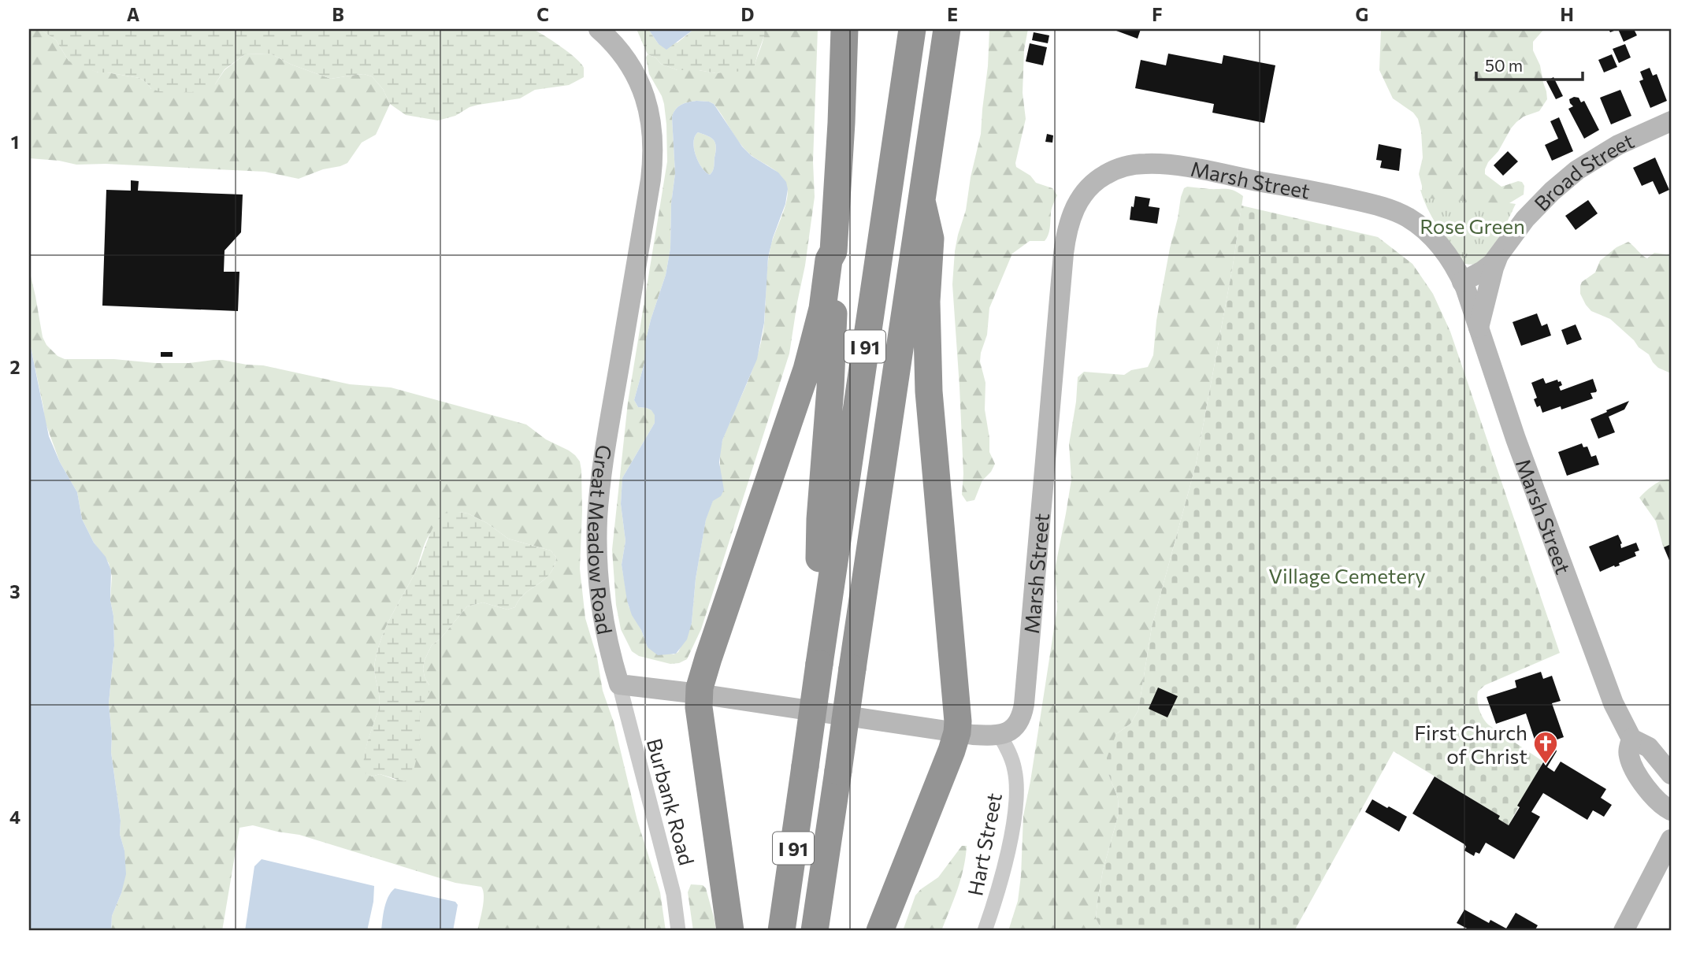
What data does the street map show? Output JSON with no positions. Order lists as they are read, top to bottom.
{
  "streets": {
    "highway": ["I 91"],
    "street": [
      "Broad Street",
      "Marsh Street",
      "Great Meadow Road",
      "Burbank Road",
      "Hart Street"
    ]
  },
  "crossings": [
    ["Broad Street", "Marsh Street"],
    ["Marsh Street", "Hart Street"],
    ["Great Meadow Road", "Burbank Road"]
  ],
  "parks": ["Rose Green", "Village Cemetery"],
  "places": {
    "church": ["First Church of Christ"]
  },
  "scale_bar": "50 m",
  "grid": {
    "columns": [
      "A",
      "B",
      "C",
      "D",
      "E",
      "F",
      "G",
      "H"
    ],
    "rows": [
      "1",
      "2",
      "3",
      "4"
    ]
  }
}
